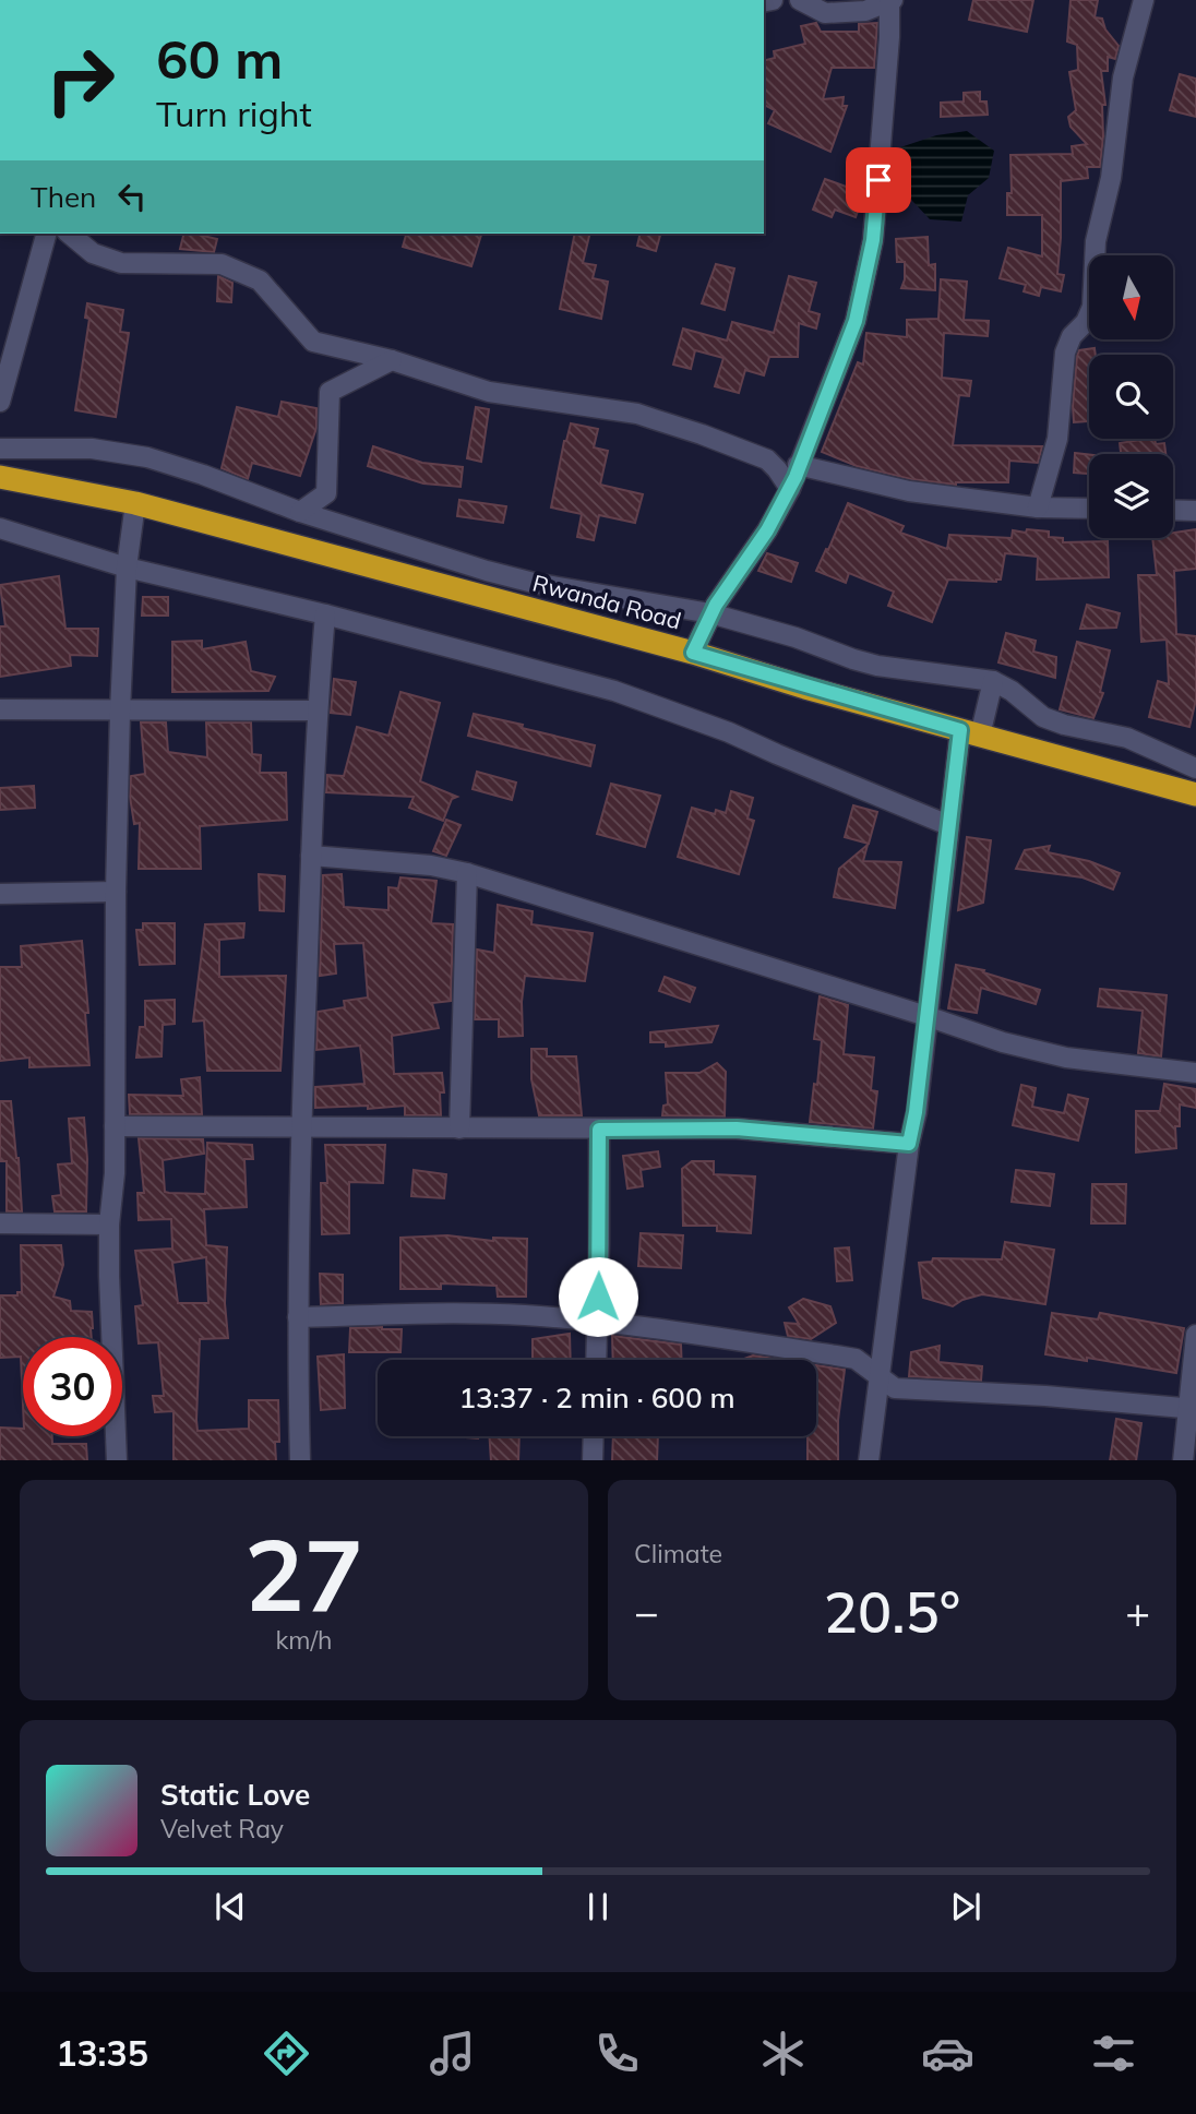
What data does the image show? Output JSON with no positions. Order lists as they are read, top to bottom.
{
  "streets": {
    "highway": ["Rwanda Road"]
  },
  "north": "bottom",
  "page": {
    "turn": ["60 m", "Turn right"],
    "then": "Then",
    "limit": "30",
    "trip": "13:37 · 2 min · 600 m",
    "tile": [
      ["27", "km/h"],
      "Climate"
    ],
    "heat": ["−", "20.5°", "+"],
    "song": ["Static Love", "Velvet Ray"],
    "tabs": "13:35"
  }
}
